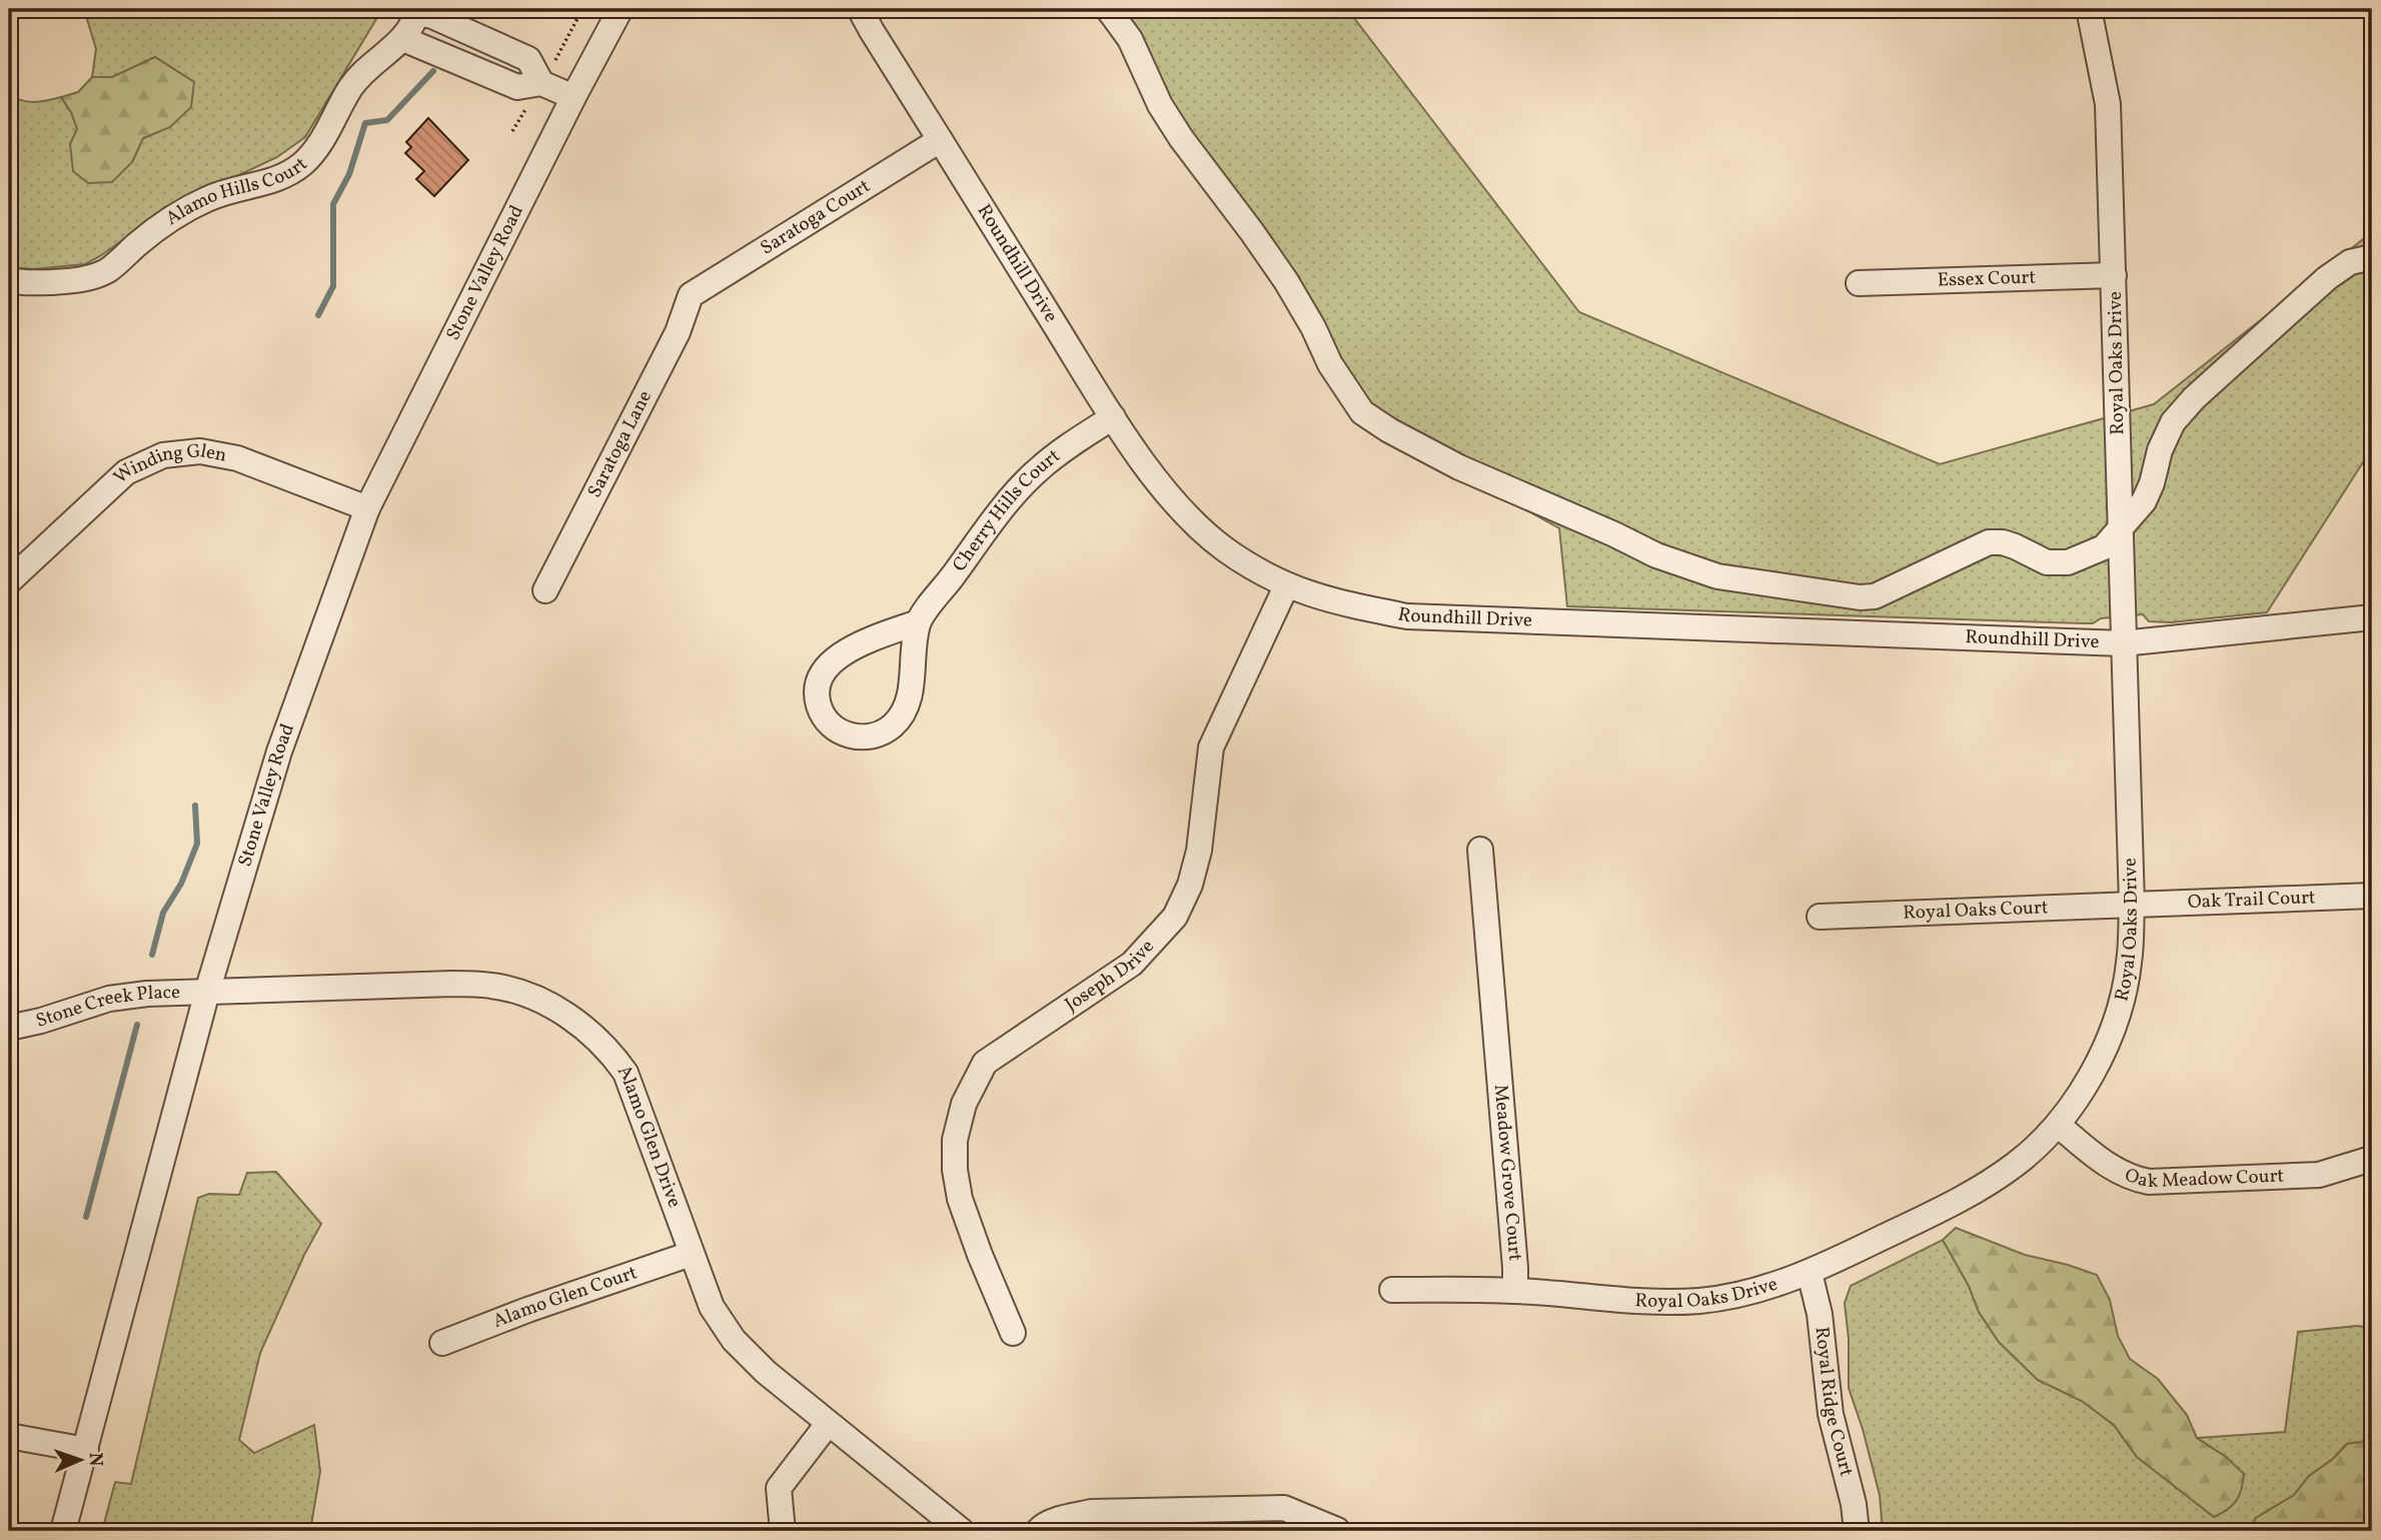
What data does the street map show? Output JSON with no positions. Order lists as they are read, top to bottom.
{
  "streets": {
    "street": [
      "Alamo Hills Court",
      "Saratoga Court",
      "Roundhill Drive",
      "Stone Valley Road",
      "Essex Court",
      "Royal Oaks Drive",
      "Saratoga Lane",
      "Winding Glen",
      "Cherry Hills Court",
      "Oak Trail Court",
      "Royal Oaks Court",
      "Joseph Drive",
      "Stone Creek Place",
      "Alamo Glen Drive",
      "Meadow Grove Court",
      "Oak Meadow Court",
      "Alamo Glen Court",
      "Royal Ridge Court"
    ]
  },
  "crossings": [
    ["Saratoga Court", "Roundhill Drive"],
    ["Saratoga Court", "Saratoga Lane"],
    ["Roundhill Drive", "Royal Oaks Drive"],
    ["Roundhill Drive", "Cherry Hills Court"],
    ["Roundhill Drive", "Joseph Drive"],
    ["Stone Valley Road", "Winding Glen"],
    ["Stone Valley Road", "Stone Creek Place"],
    ["Stone Valley Road", "Alamo Glen Drive"],
    ["Essex Court", "Royal Oaks Drive"],
    ["Royal Oaks Drive", "Oak Trail Court"],
    ["Royal Oaks Drive", "Royal Oaks Court"],
    ["Royal Oaks Drive", "Meadow Grove Court"],
    ["Royal Oaks Drive", "Oak Meadow Court"],
    ["Royal Oaks Drive", "Royal Ridge Court"],
    ["Oak Trail Court", "Royal Oaks Court"],
    ["Stone Creek Place", "Alamo Glen Drive"],
    ["Alamo Glen Drive", "Alamo Glen Court"]
  ],
  "north": "right"
}
